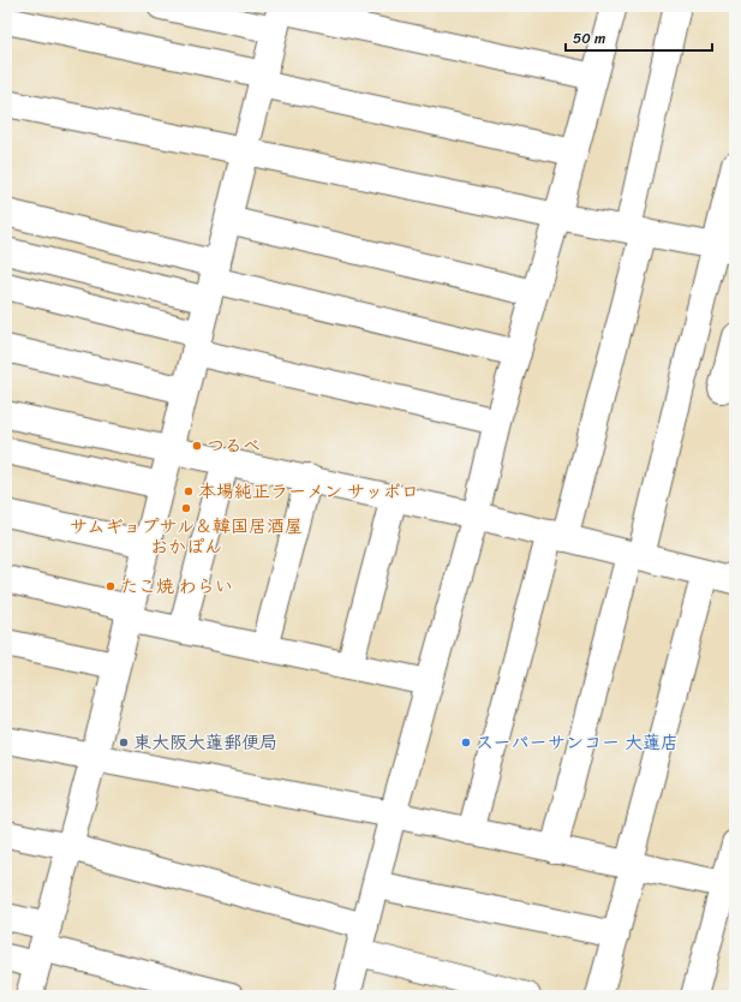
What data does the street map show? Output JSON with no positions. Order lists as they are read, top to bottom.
{
  "places": [
    "つるべ",
    "本場純正ラーメン サッポロ",
    "サムギョプサル＆韓国居酒屋 おかぽん",
    "たこ焼 わらい",
    "東大阪大蓮郵便局",
    "スーパーサンコー 大蓮店"
  ],
  "scale_bar": "50 m"
}
